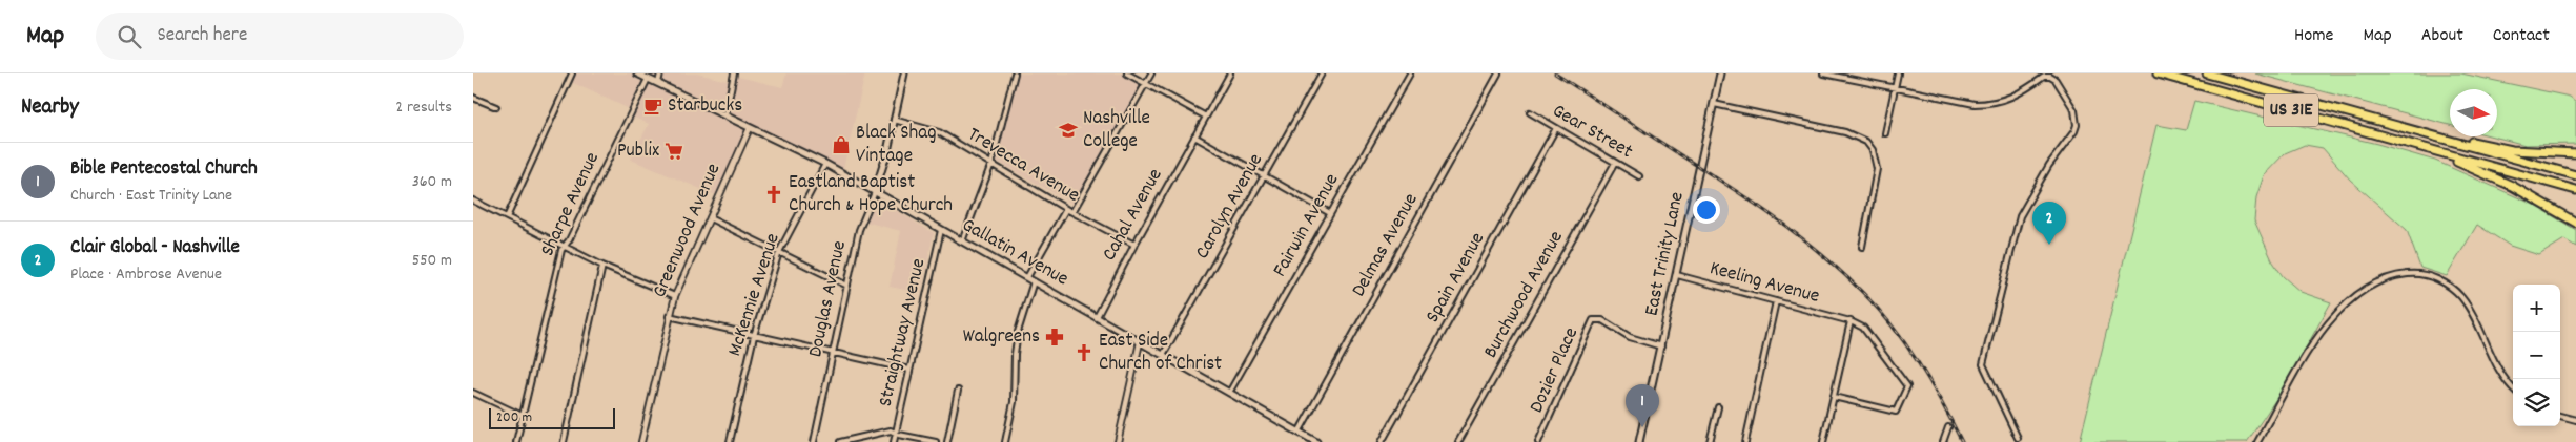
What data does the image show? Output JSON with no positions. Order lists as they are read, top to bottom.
{
  "streets": {
    "highway": ["US 31E"],
    "main road": ["Gallatin Avenue", "East Trinity Lane", "Douglas Avenue"],
    "street": [
      "Gear Street",
      "Trevecca Avenue",
      "Sharpe Avenue",
      "Carolyn Avenue",
      "Cahal Avenue",
      "Fairwin Avenue",
      "Greenwood Avenue",
      "Delmas Avenue",
      "Spain Avenue",
      "Keeling Avenue",
      "McKennie Avenue",
      "Burchwood Avenue",
      "Straightway Avenue",
      "Dozier Place"
    ]
  },
  "crossings": [
    ["Gear Street", "Spain Avenue"],
    ["Gear Street", "Burchwood Avenue"],
    ["Trevecca Avenue", "Cahal Avenue"],
    ["Trevecca Avenue", "Douglas Avenue"],
    ["Sharpe Avenue", "Gallatin Avenue"],
    ["Carolyn Avenue", "Gallatin Avenue"],
    ["Cahal Avenue", "Gallatin Avenue"],
    ["Fairwin Avenue", "Gallatin Avenue"],
    ["Greenwood Avenue", "Gallatin Avenue"],
    ["Delmas Avenue", "Gallatin Avenue"],
    ["Gallatin Avenue", "McKennie Avenue"],
    ["Gallatin Avenue", "Douglas Avenue"],
    ["Gallatin Avenue", "Straightway Avenue"],
    ["East Trinity Lane", "Keeling Avenue"],
    ["East Trinity Lane", "Dozier Place"]
  ],
  "places": {
    "cafe": ["Starbucks"],
    "school or university": ["Nashville College"],
    "shop": ["Black Shag Vintage"],
    "supermarket": ["Publix"],
    "church": ["Eastland Baptist Church & Hope Church", "East Side Church of Christ"],
    "pharmacy": ["Walgreens"]
  },
  "scale_bar": "200 m",
  "north": "right",
  "page": {
    "header": "Map",
    "search": "Search here",
    "nav": [
      "Home",
      "Map",
      "About",
      "Contact"
    ],
    "heading": ["Nearby", "2 results"],
    "list": [
      {
        "mark": "1",
        "name": "Bible Pentecostal Church",
        "note": "Church · East Trinity Lane",
        "value": "360 m"
      },
      {
        "mark": "2",
        "name": "Clair Global - Nashville",
        "note": "Place · Ambrose Avenue",
        "value": "550 m"
      }
    ],
    "pins": ["2", "1"],
    "map_buttons": ["+", "−"],
    "scale": "200 m"
  }
}
